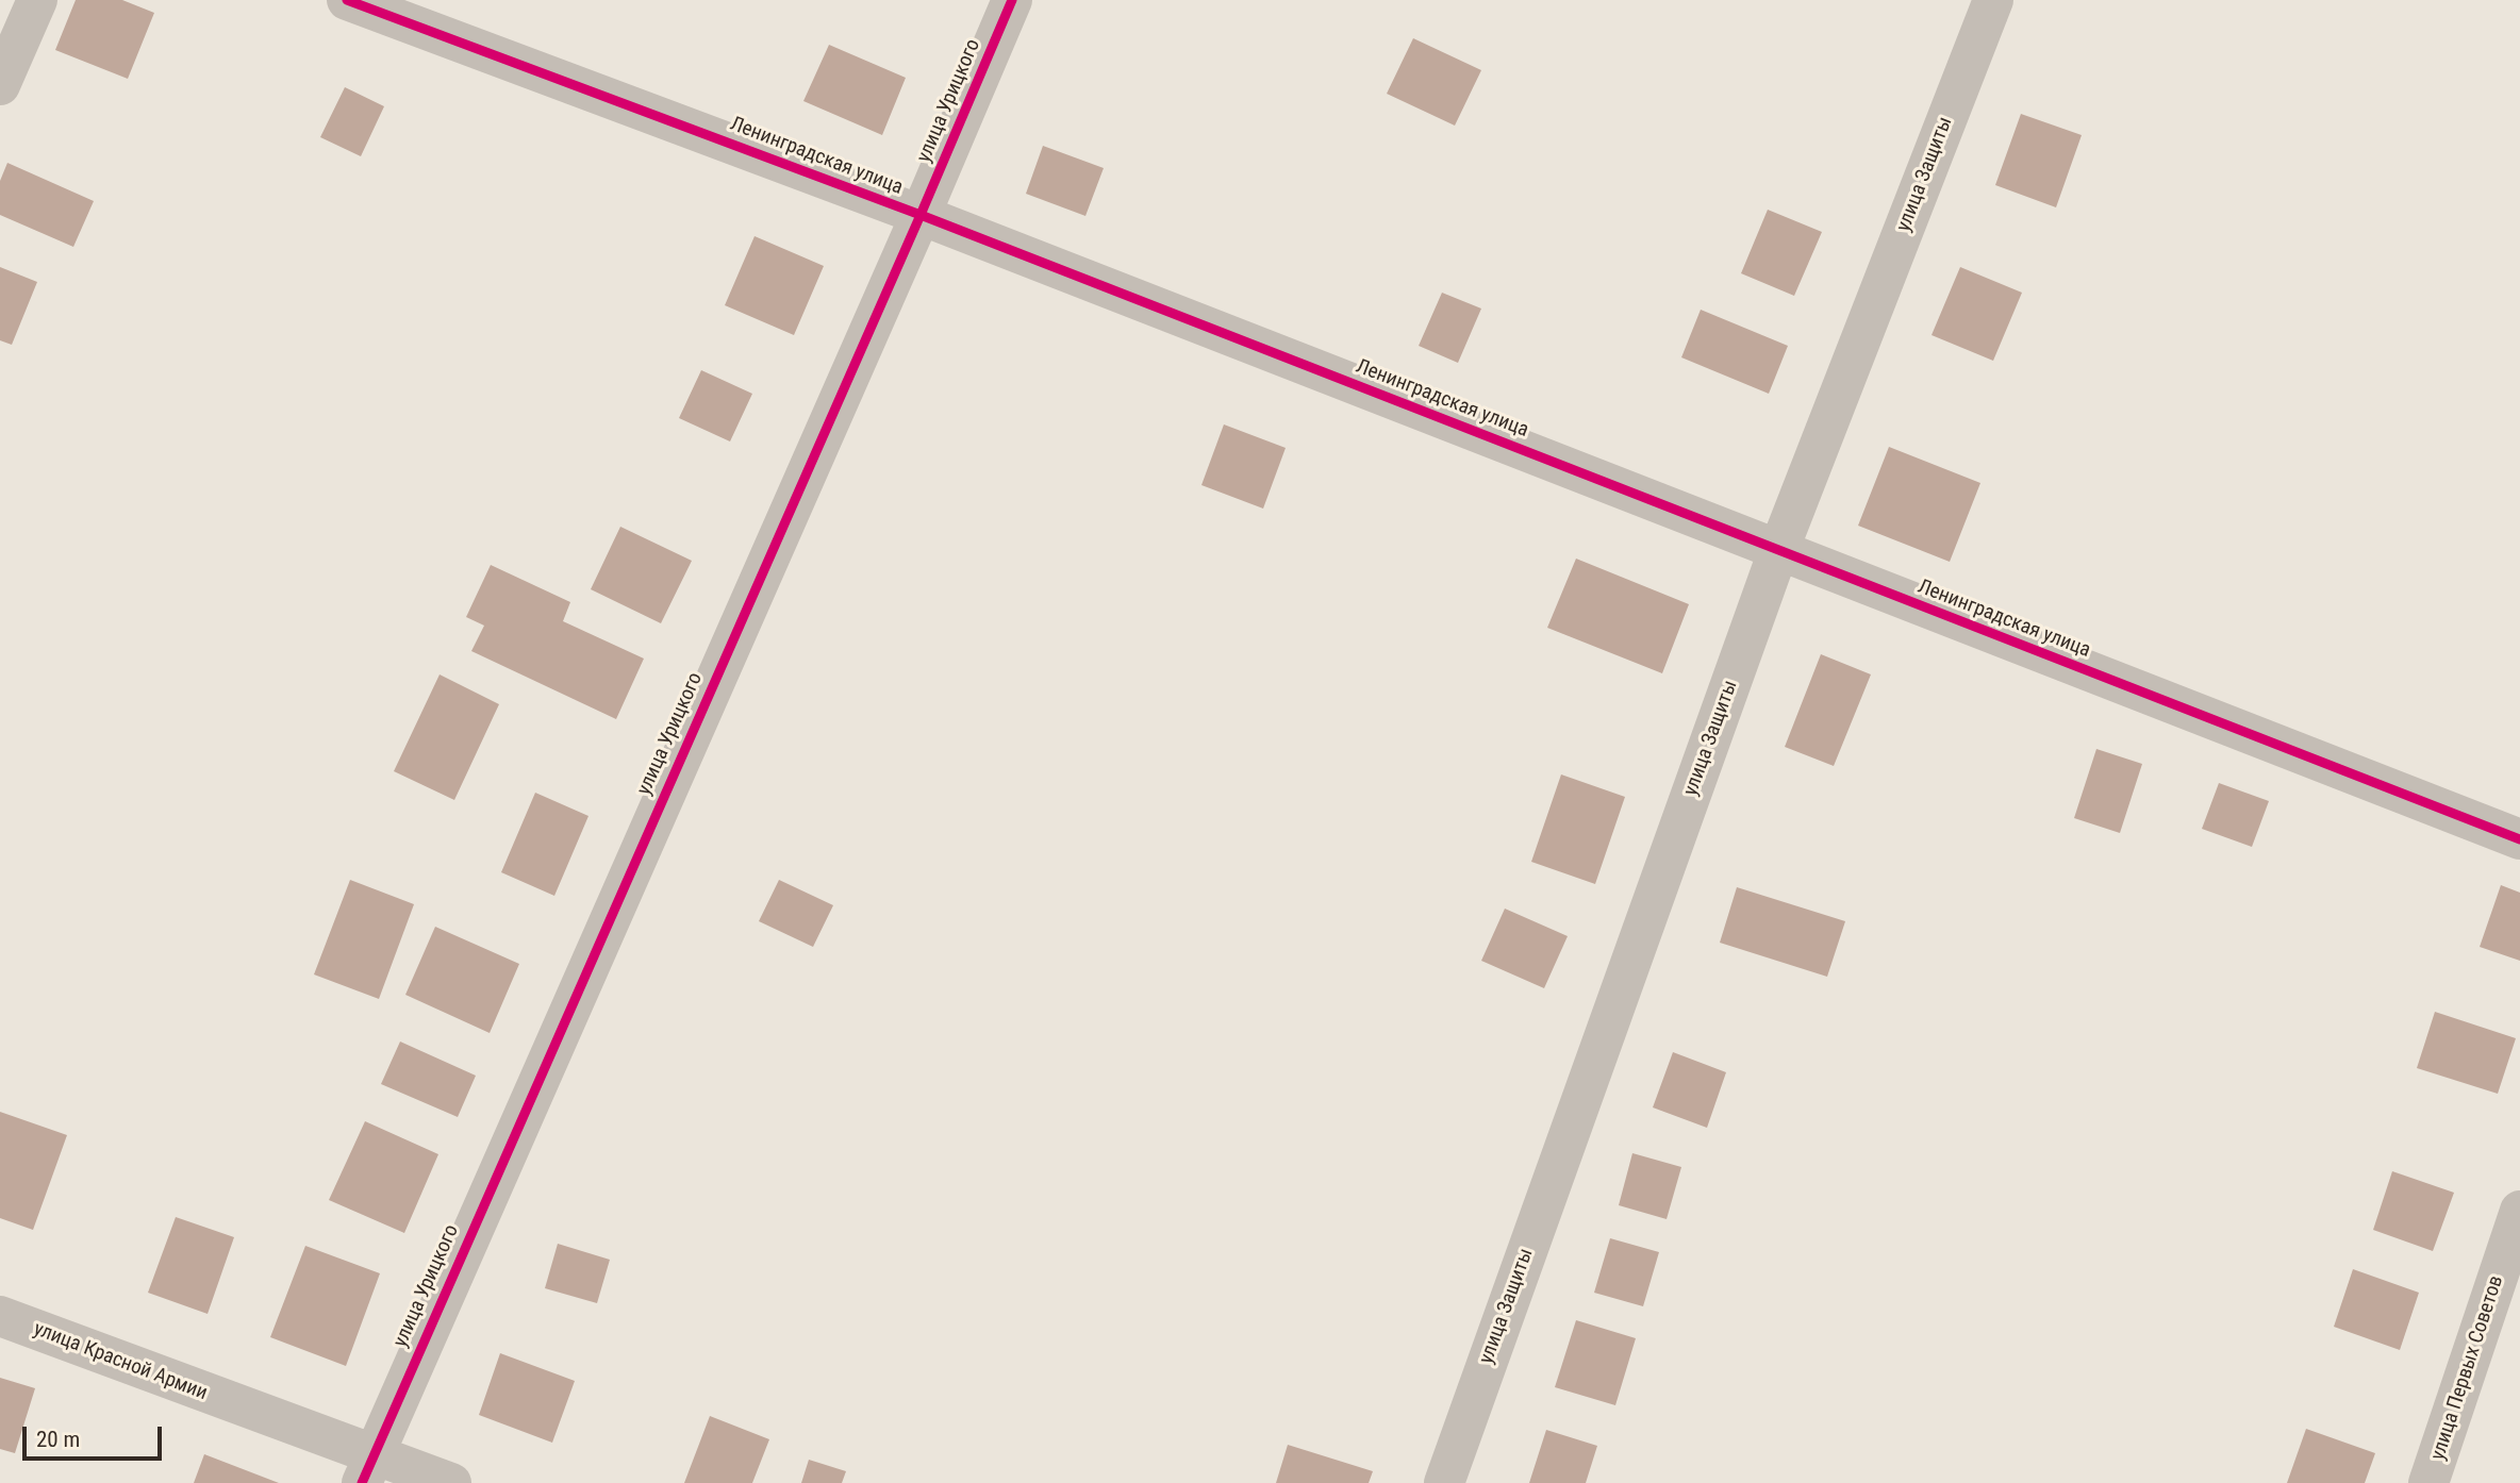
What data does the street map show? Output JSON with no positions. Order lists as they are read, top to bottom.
{
  "streets": {
    "street": [
      "улица Урицкого",
      "Ленинградская улица",
      "улица Защиты",
      "улица Красной Армии",
      "улица Первых Советов"
    ]
  },
  "crossings": [
    ["улица Урицкого", "Ленинградская улица"],
    ["улица Урицкого", "улица Красной Армии"],
    ["Ленинградская улица", "улица Защиты"]
  ],
  "scale_bar": "20 m"
}
